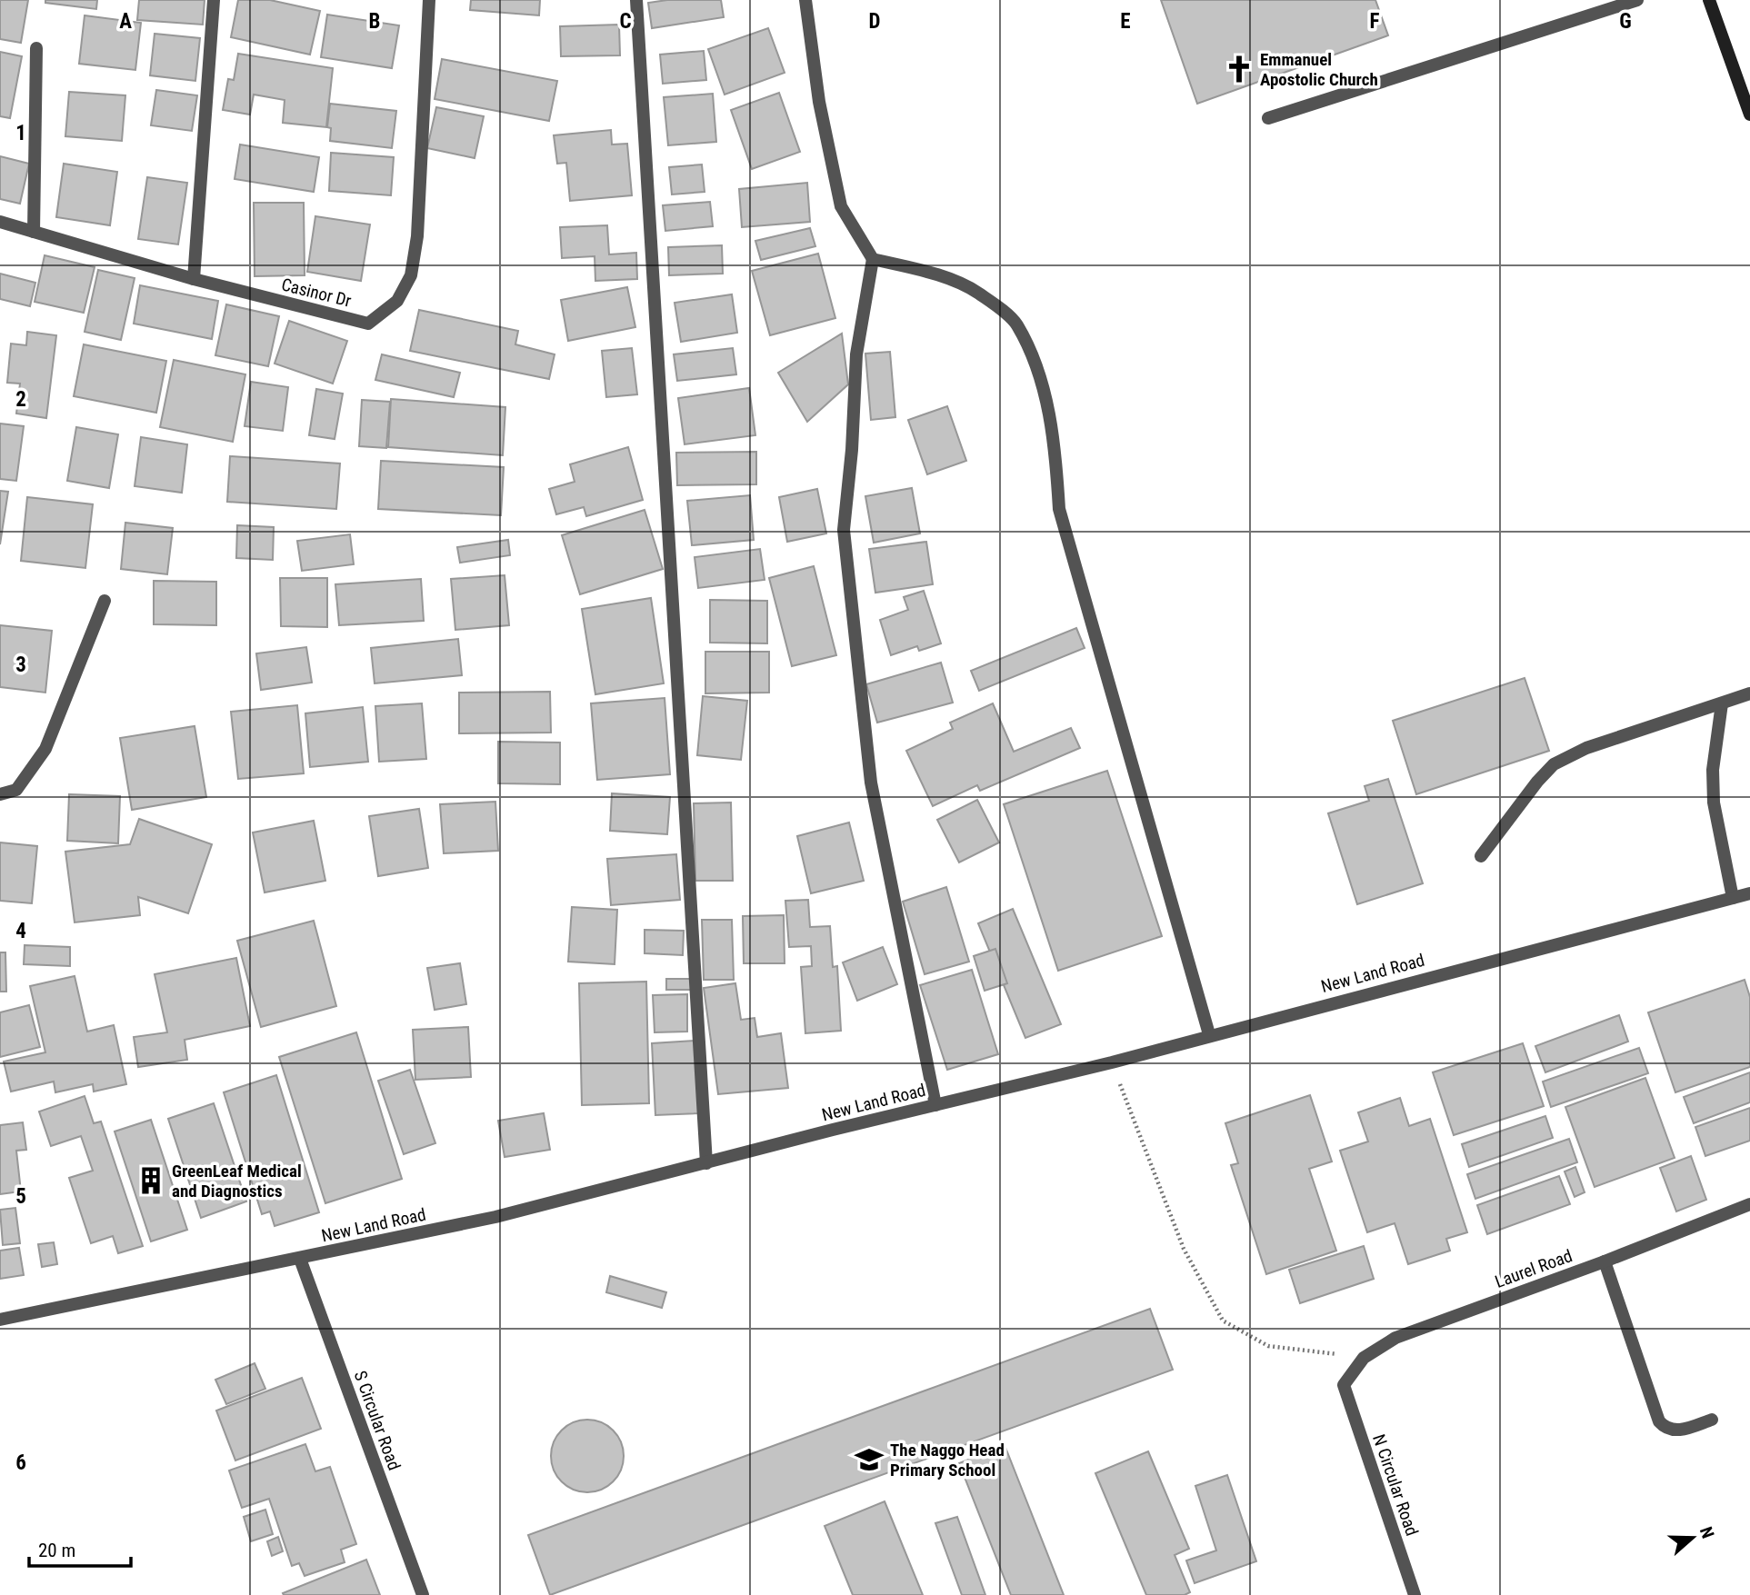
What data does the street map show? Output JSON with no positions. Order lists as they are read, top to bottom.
{
  "streets": {
    "street": [
      "Casinor Dr",
      "New Land Road",
      "Laurel Road",
      "S Circular Road",
      "N Circular Road"
    ]
  },
  "crossings": [
    ["New Land Road", "S Circular Road"],
    ["Laurel Road", "N Circular Road"]
  ],
  "places": {
    "church": ["Emmanuel Apostolic Church"],
    "building": ["GreenLeaf Medical and Diagnostics"],
    "school or university": ["The Naggo Head Primary School"]
  },
  "scale_bar": "20 m",
  "north": "right",
  "grid": {
    "columns": [
      "A",
      "B",
      "C",
      "D",
      "E",
      "F",
      "G"
    ],
    "rows": [
      "1",
      "2",
      "3",
      "4",
      "5",
      "6"
    ]
  }
}
